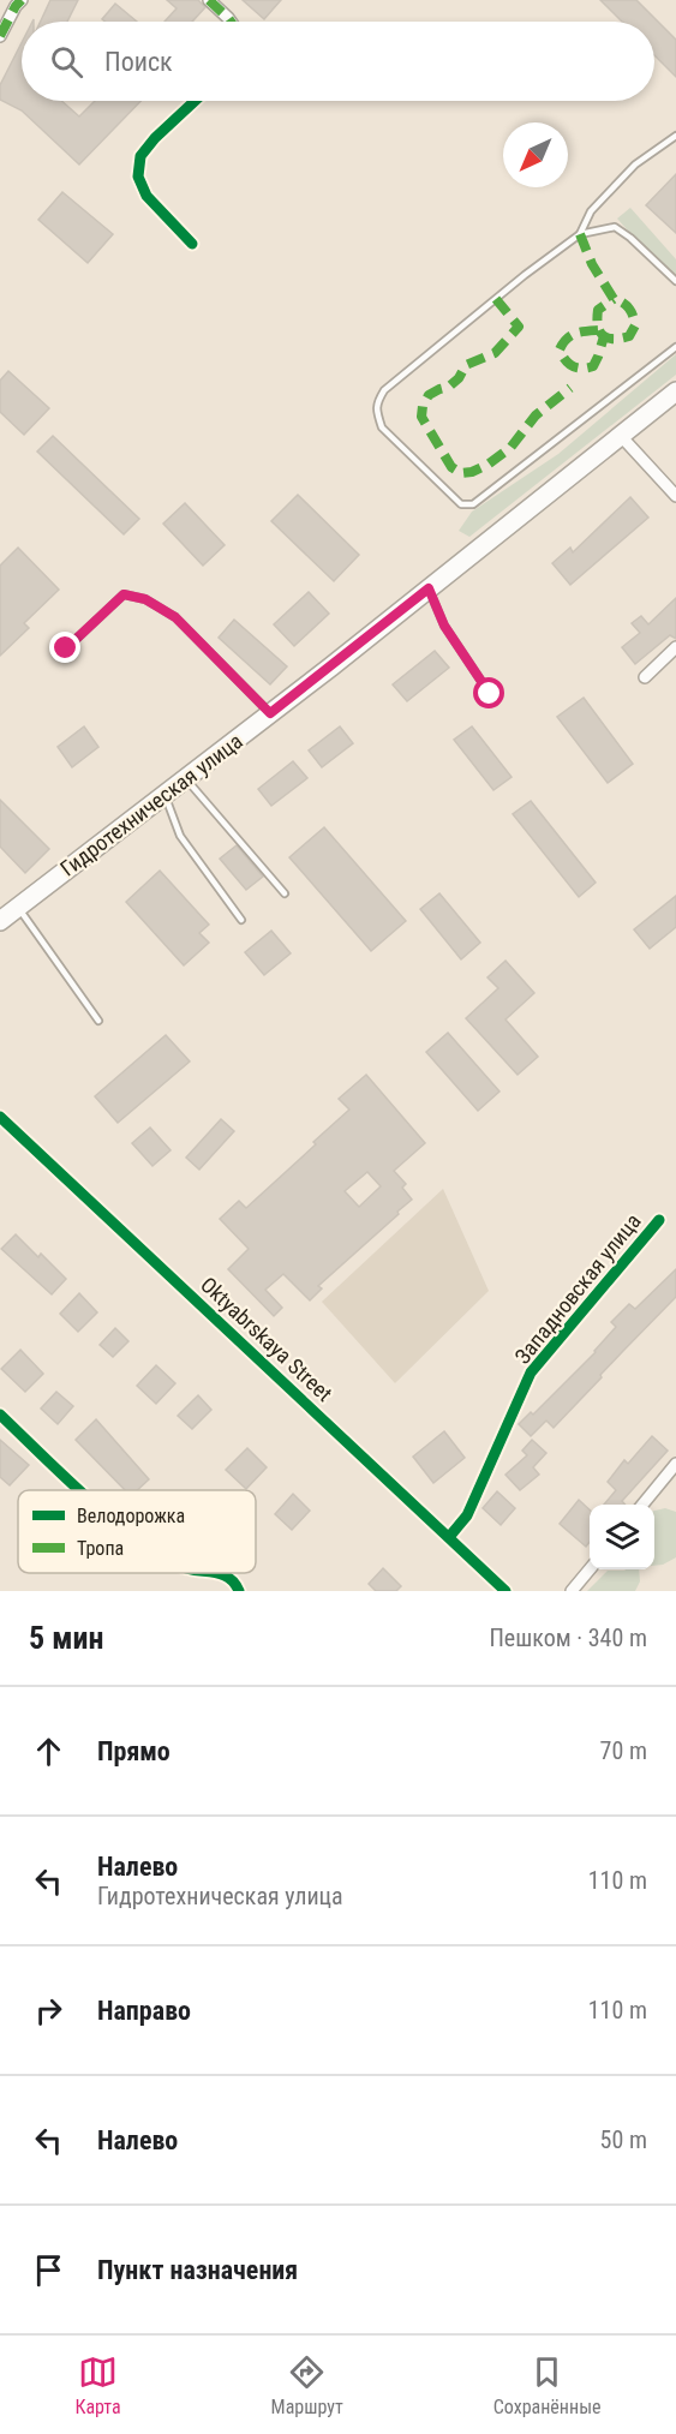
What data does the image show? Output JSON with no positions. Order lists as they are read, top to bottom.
{
  "streets": {
    "main road": ["Гидротехническая улица"],
    "street": ["Западновская улица", "Oktyabrskaya Street"]
  },
  "crossings": [
    ["Западновская улица", "Oktyabrskaya Street"]
  ],
  "legend": ["Велодорожка", "Тропа"],
  "north": "bottom left",
  "page": {
    "search": "Поиск",
    "heading": ["5 мин", "Пешком · 340 m"],
    "list": [
      ["Прямо", "70 m"],
      ["Налево", "Гидротехническая улица", "110 m"],
      ["Направо", "110 m"],
      ["Налево", "50 m"],
      "Пункт назначения"
    ],
    "nav": ["Карта", "Маршрут", "Сохранённые"]
  }
}
